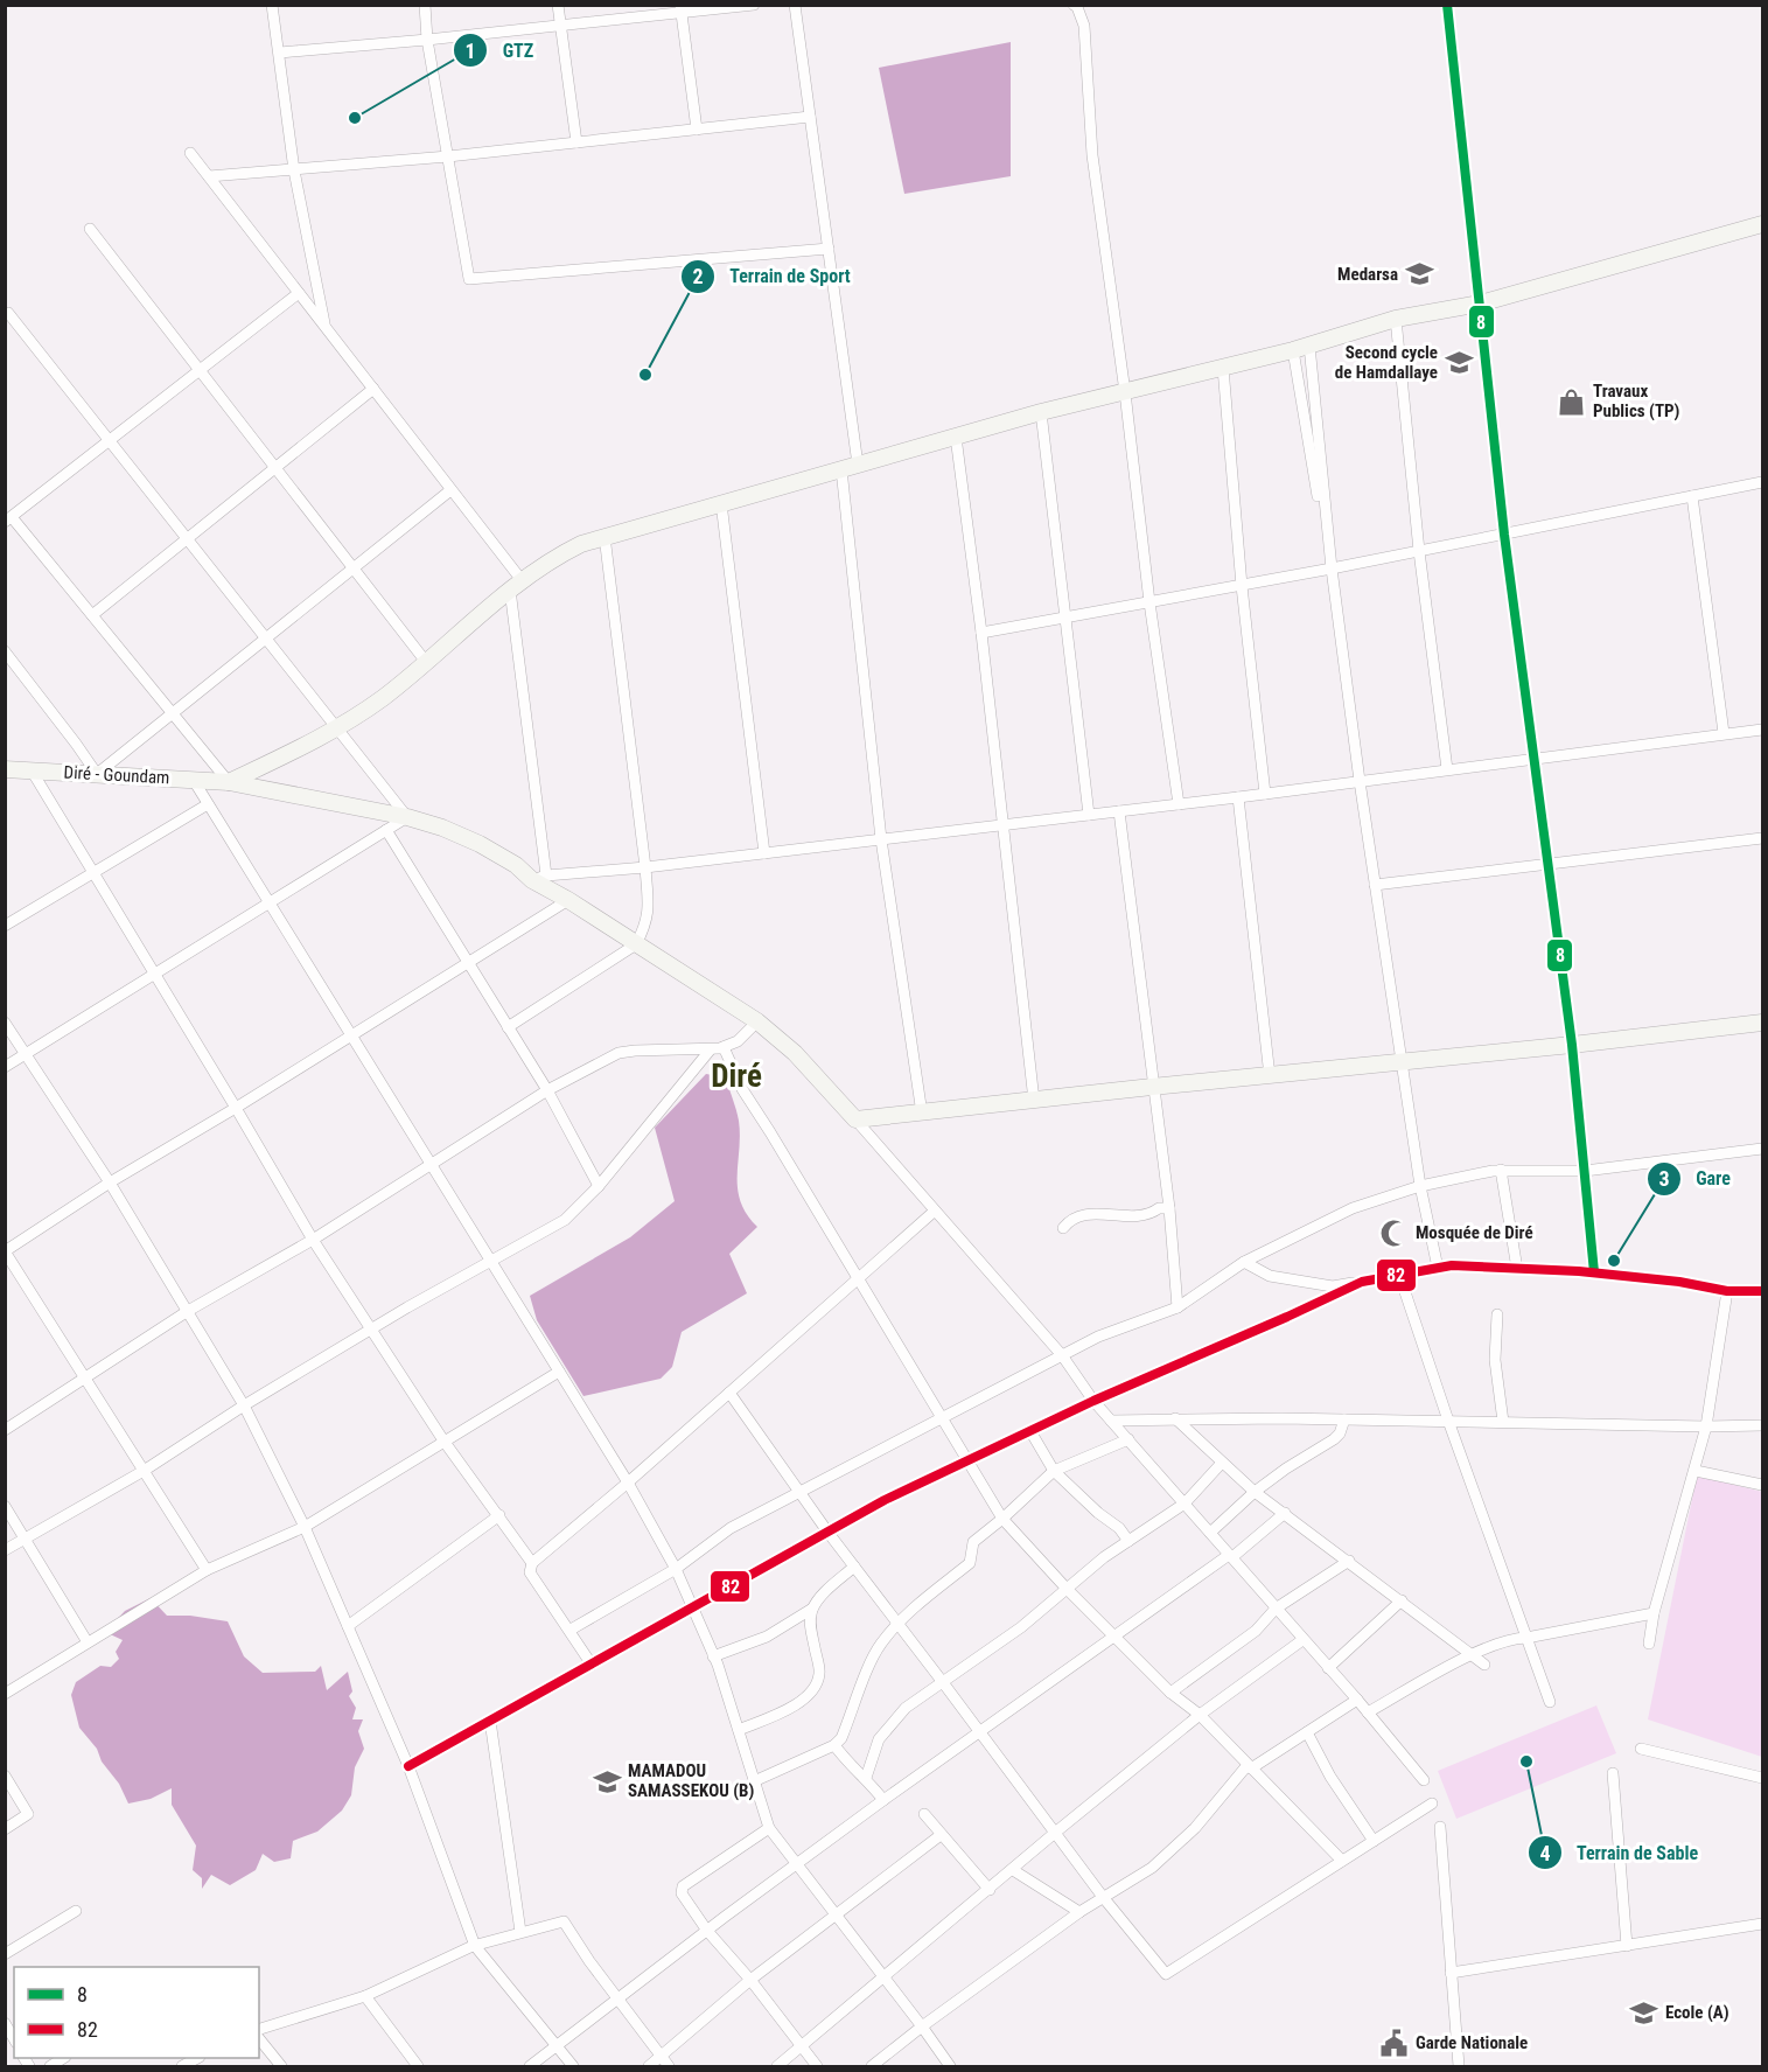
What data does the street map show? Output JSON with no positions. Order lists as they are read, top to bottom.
{
  "streets": {
    "main road": ["Diré - Goundam"]
  },
  "districts": ["Diré"],
  "places": {
    "other": [
      "GTZ",
      "Terrain de Sport",
      "Gare",
      "Terrain de Sable"
    ],
    "school or university": [
      "Medarsa",
      "Second cycle de Hamdallaye",
      "MAMADOU SAMASSEKOU (B)",
      "Ecole (A)"
    ],
    "shop": ["Travaux Publics (TP)"],
    "mosque": ["Mosquée de Diré"],
    "public building": ["Garde Nationale"]
  },
  "lines": ["transit line 8", "transit line 82"],
  "legend": ["8", "82"]
}
